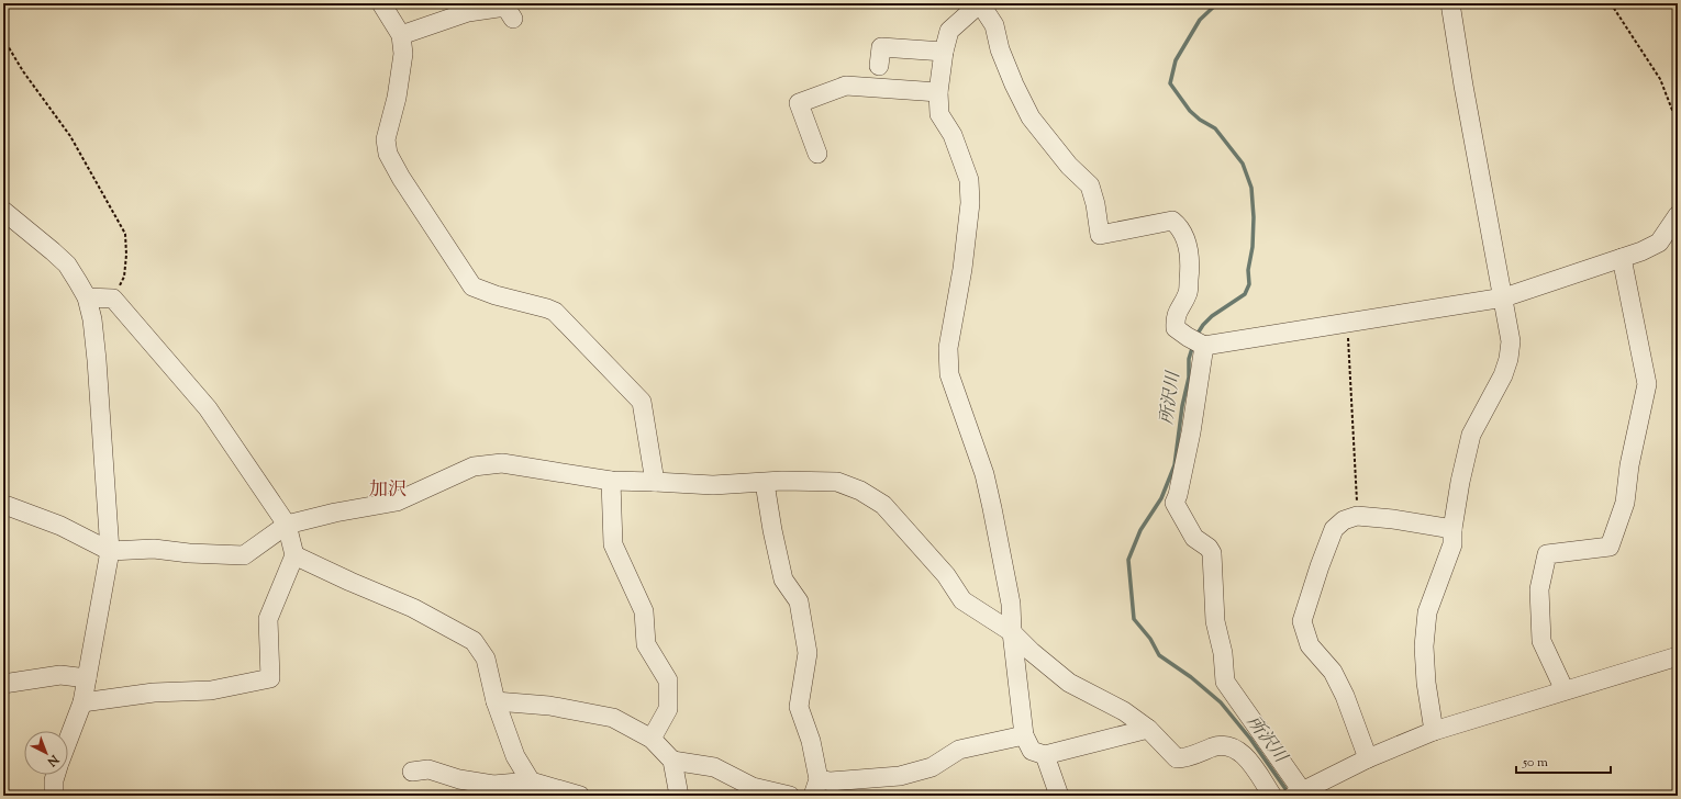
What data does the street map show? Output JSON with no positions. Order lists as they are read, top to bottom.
{
  "districts": ["加沢"],
  "water": ["所沢川"],
  "scale_bar": "50 m",
  "north": "bottom right"
}
